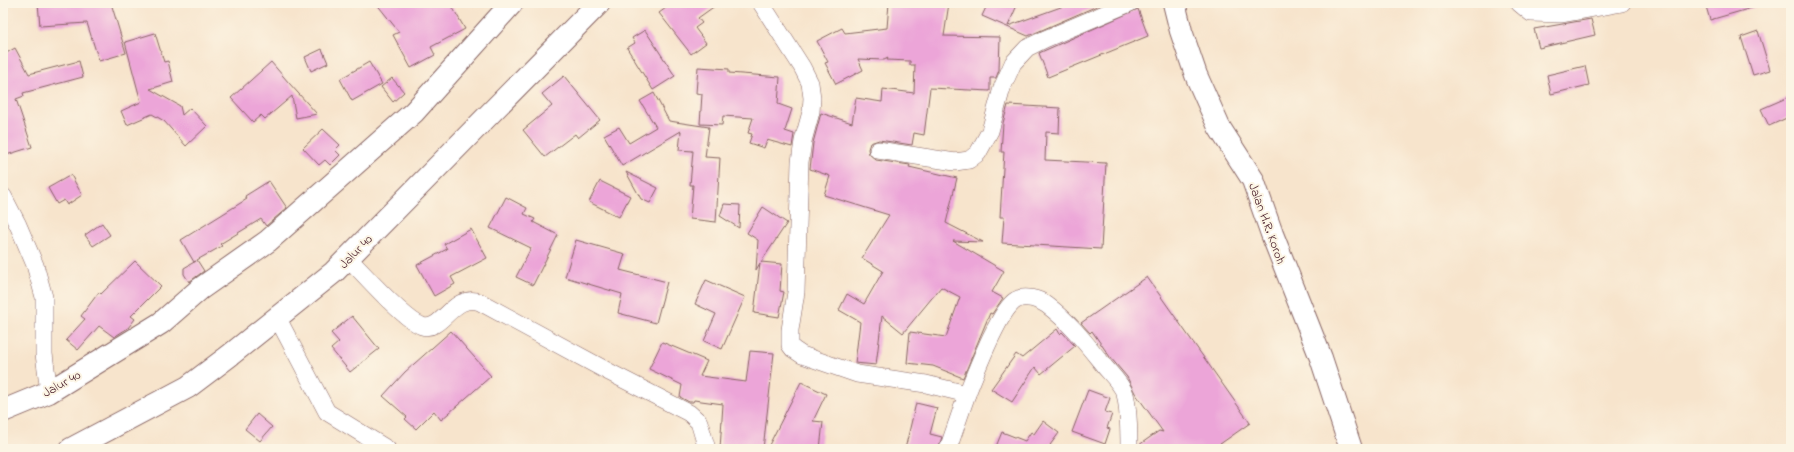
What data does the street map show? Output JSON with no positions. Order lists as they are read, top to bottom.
{
  "streets": {
    "main road": ["Jalan H.R. Koroh", "Jalur 40"]
  }
}
